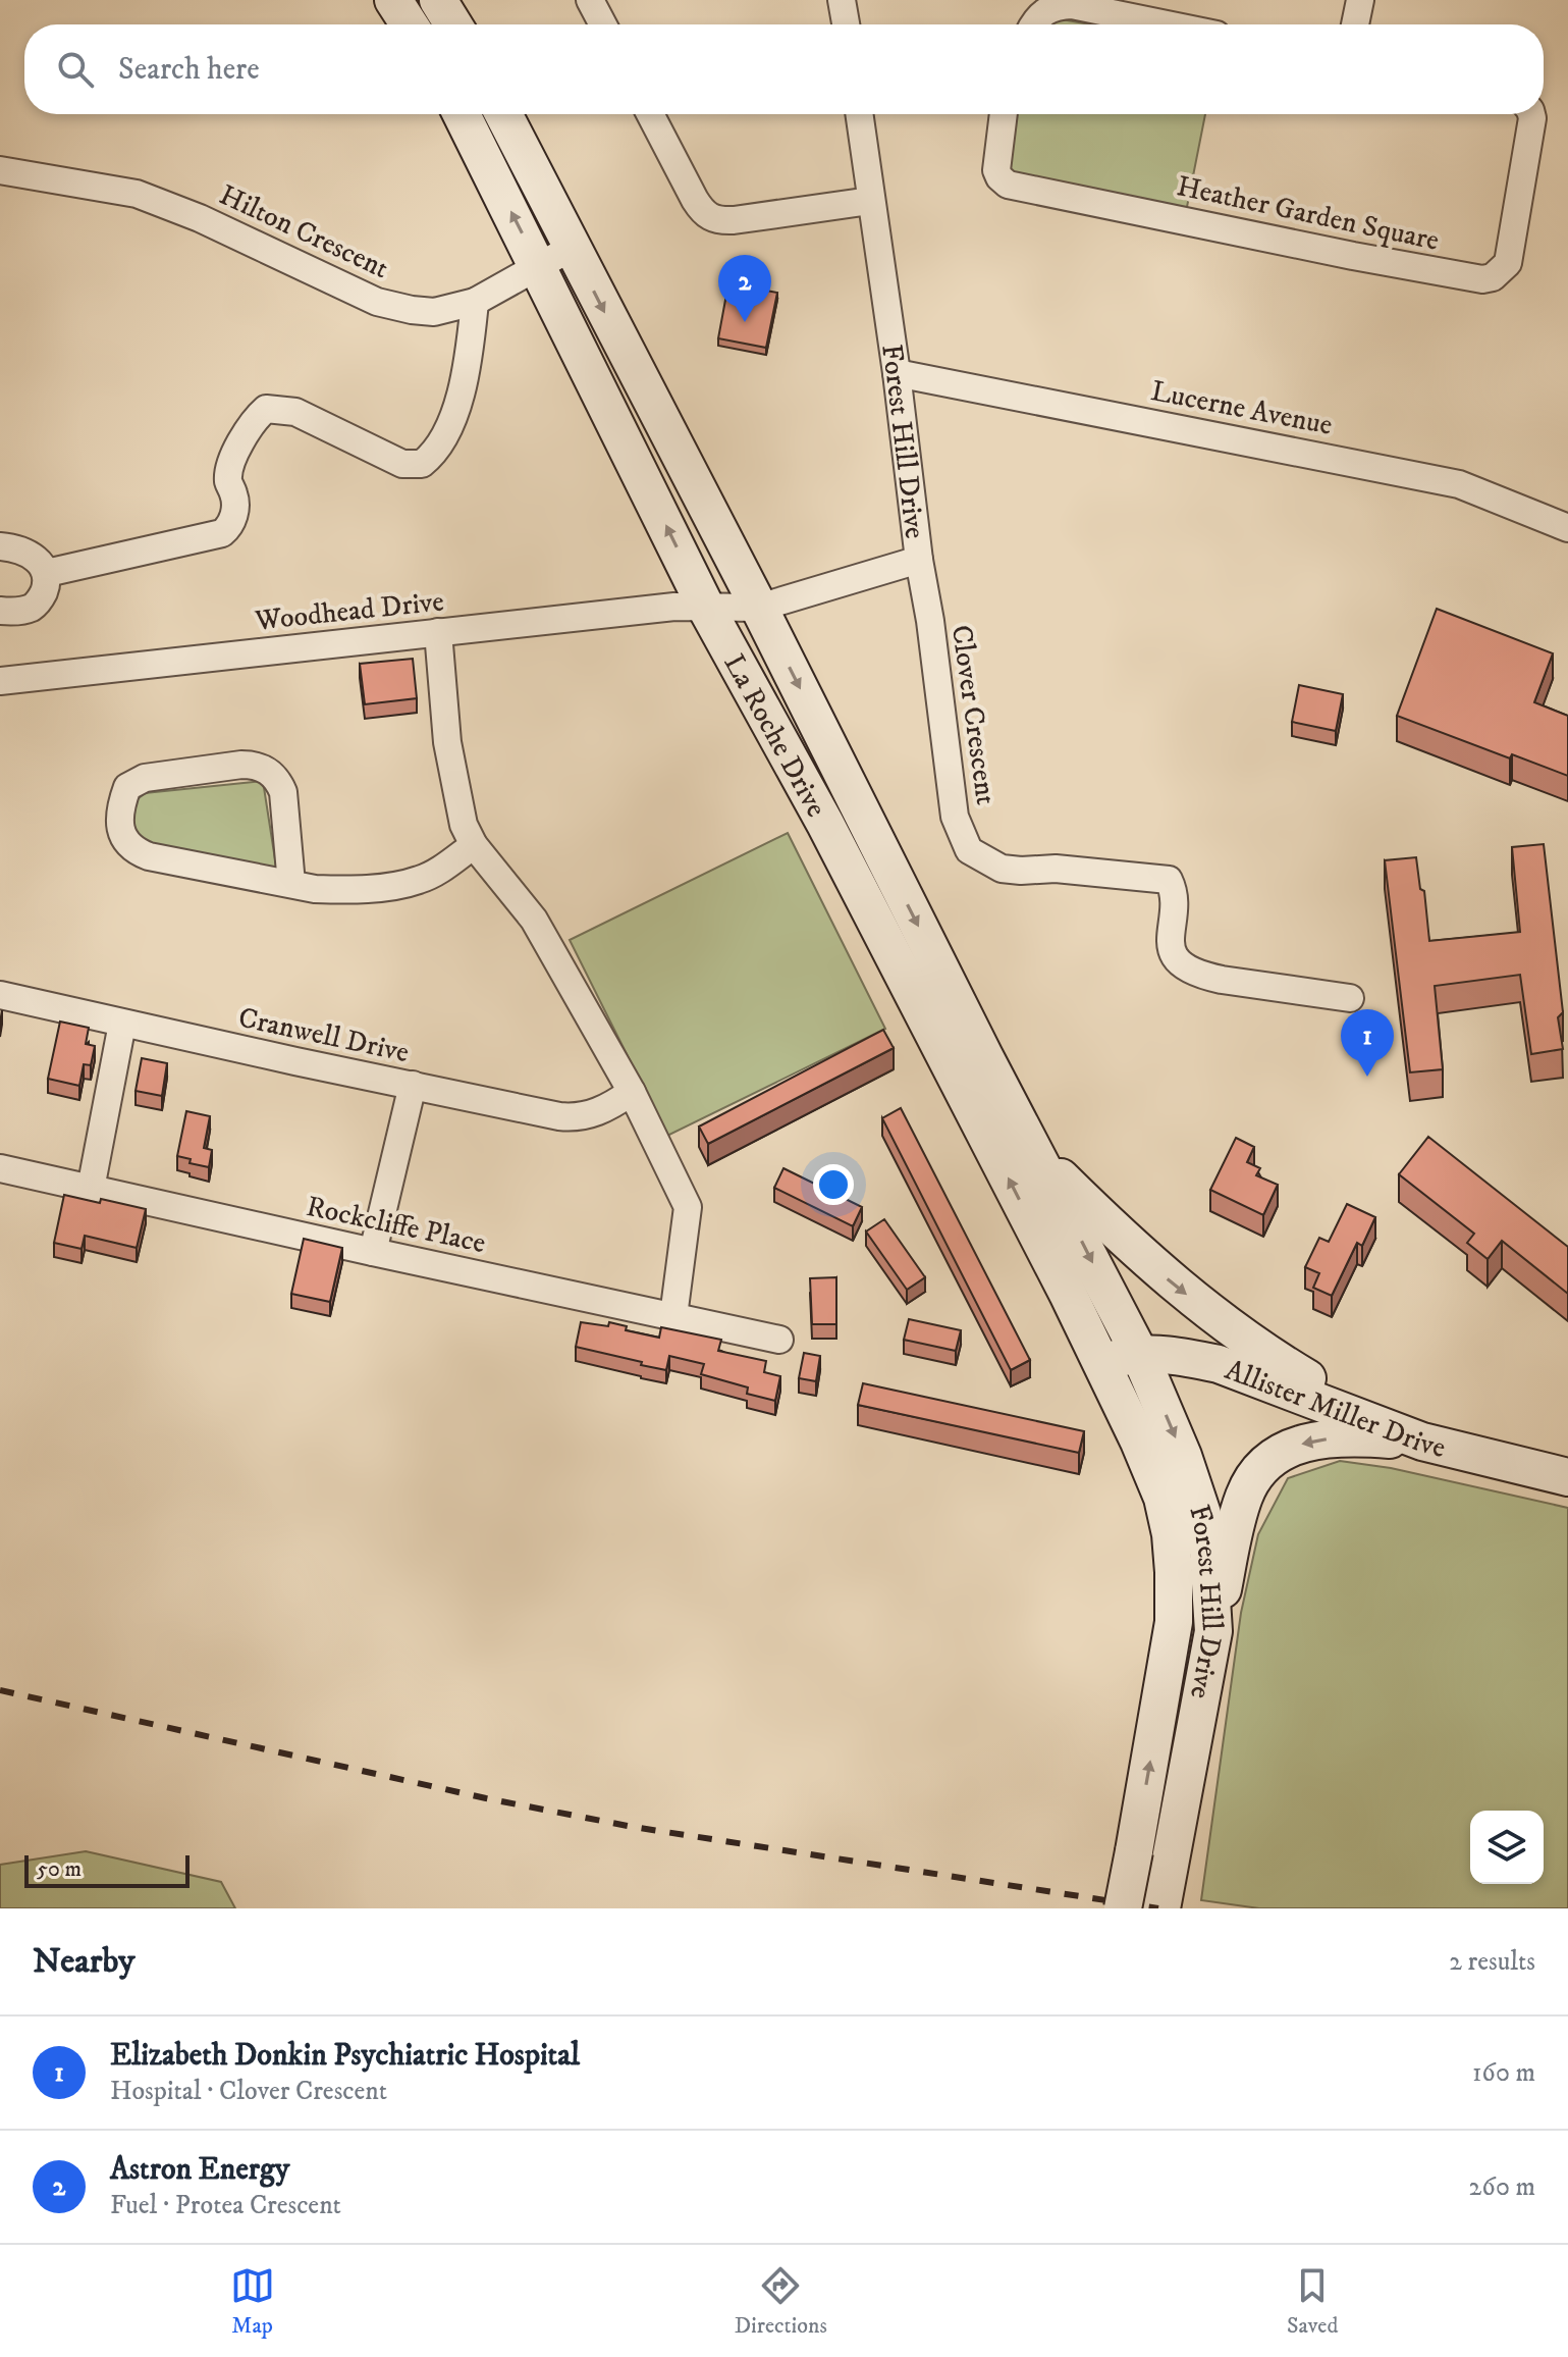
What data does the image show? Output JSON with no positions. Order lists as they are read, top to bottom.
{
  "streets": {
    "street": [
      "Heather Garden Square",
      "Hilton Crescent",
      "Lucerne Avenue",
      "Forest Hill Drive",
      "Woodhead Drive",
      "Clover Crescent",
      "La Roche Drive",
      "Cranwell Drive",
      "Rockcliffe Place",
      "Allister Miller Drive"
    ]
  },
  "crossings": [
    ["Hilton Crescent", "La Roche Drive"],
    ["Lucerne Avenue", "Forest Hill Drive"],
    ["Forest Hill Drive", "Woodhead Drive"],
    ["Forest Hill Drive", "Clover Crescent"],
    ["Forest Hill Drive", "La Roche Drive"],
    ["Forest Hill Drive", "Allister Miller Drive"],
    ["Woodhead Drive", "La Roche Drive"],
    ["La Roche Drive", "Allister Miller Drive"]
  ],
  "scale_bar": "50 m",
  "page": {
    "search": "Search here",
    "pins": ["2", "1"],
    "scale": "50 m",
    "heading": ["Nearby", "2 results"],
    "list": [
      {
        "mark": "1",
        "name": "Elizabeth Donkin Psychiatric Hospital",
        "note": "Hospital · Clover Crescent",
        "value": "160 m"
      },
      {
        "mark": "2",
        "name": "Astron Energy",
        "note": "Fuel · Protea Crescent",
        "value": "260 m"
      }
    ],
    "nav": ["Map", "Directions", "Saved"]
  }
}
